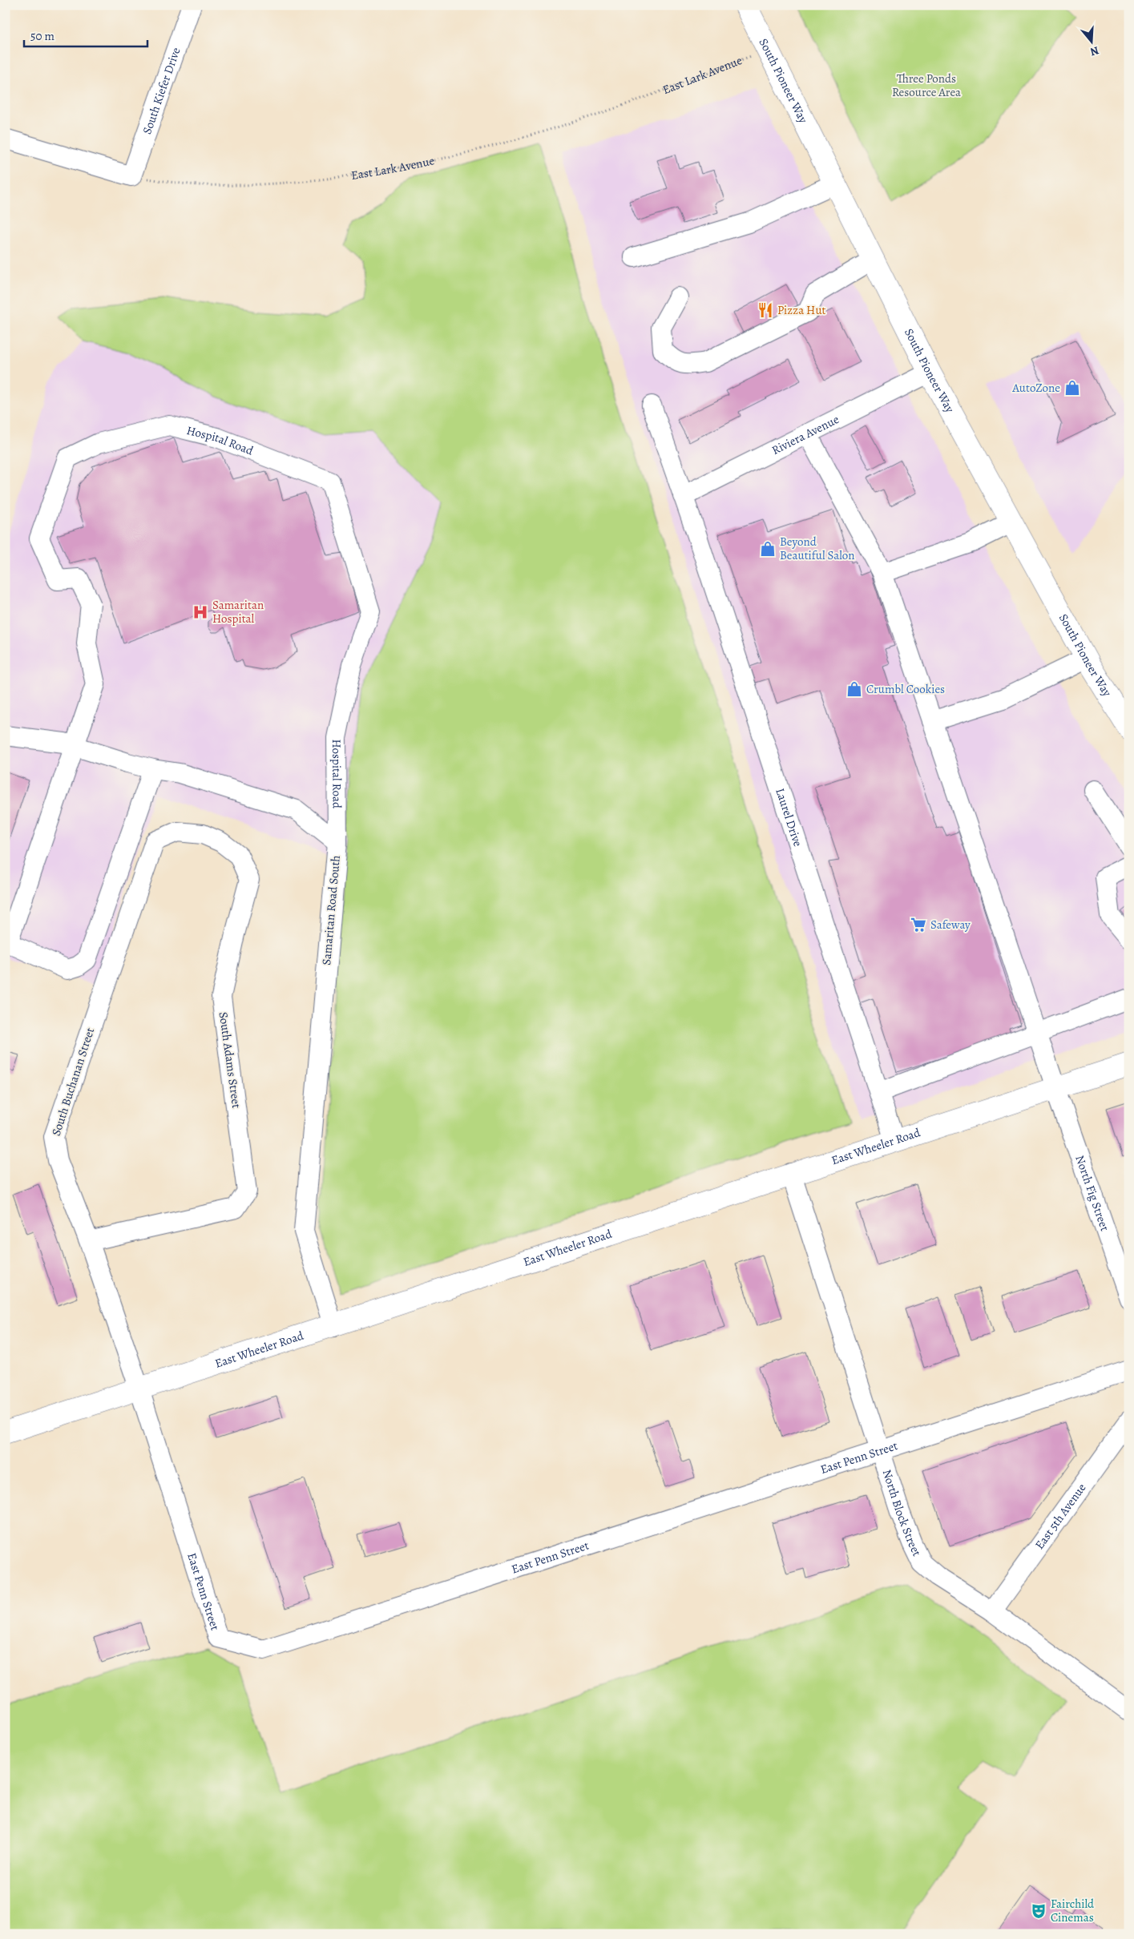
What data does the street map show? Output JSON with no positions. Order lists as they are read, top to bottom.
{
  "streets": {
    "main road": ["South Pioneer Way", "East Wheeler Road"],
    "street": [
      "South Kiefer Drive",
      "Riviera Avenue",
      "Hospital Road",
      "Laurel Drive",
      "Samaritan Road South",
      "South Adams Street",
      "South Buchanan Street",
      "North Fig Street",
      "East Penn Street",
      "North Block Street",
      "East 5th Avenue"
    ],
    "path": ["East Lark Avenue"]
  },
  "crossings": [
    ["East Lark Avenue", "South Pioneer Way"],
    ["East Lark Avenue", "South Kiefer Drive"],
    ["South Pioneer Way", "Riviera Avenue"],
    ["Riviera Avenue", "Laurel Drive"],
    ["Riviera Avenue", "North Fig Street"],
    ["Hospital Road", "Samaritan Road South"],
    ["Laurel Drive", "East Wheeler Road"],
    ["Samaritan Road South", "East Wheeler Road"],
    ["South Adams Street", "South Buchanan Street"],
    ["South Buchanan Street", "East Wheeler Road"],
    ["South Buchanan Street", "East Penn Street"],
    ["East Wheeler Road", "North Fig Street"],
    ["East Wheeler Road", "East Penn Street"],
    ["East Wheeler Road", "North Block Street"],
    ["East Penn Street", "North Block Street"],
    ["North Block Street", "East 5th Avenue"]
  ],
  "parks": ["Three Ponds Resource Area"],
  "places": {
    "restaurant": ["Pizza Hut"],
    "shop": ["AutoZone", "Beyond Beautiful Salon", "Crumbl Cookies"],
    "hospital": ["Samaritan Hospital"],
    "supermarket": ["Safeway"],
    "theatre": ["Fairchild Cinemas"]
  },
  "scale_bar": "50 m",
  "north": "bottom"
}
